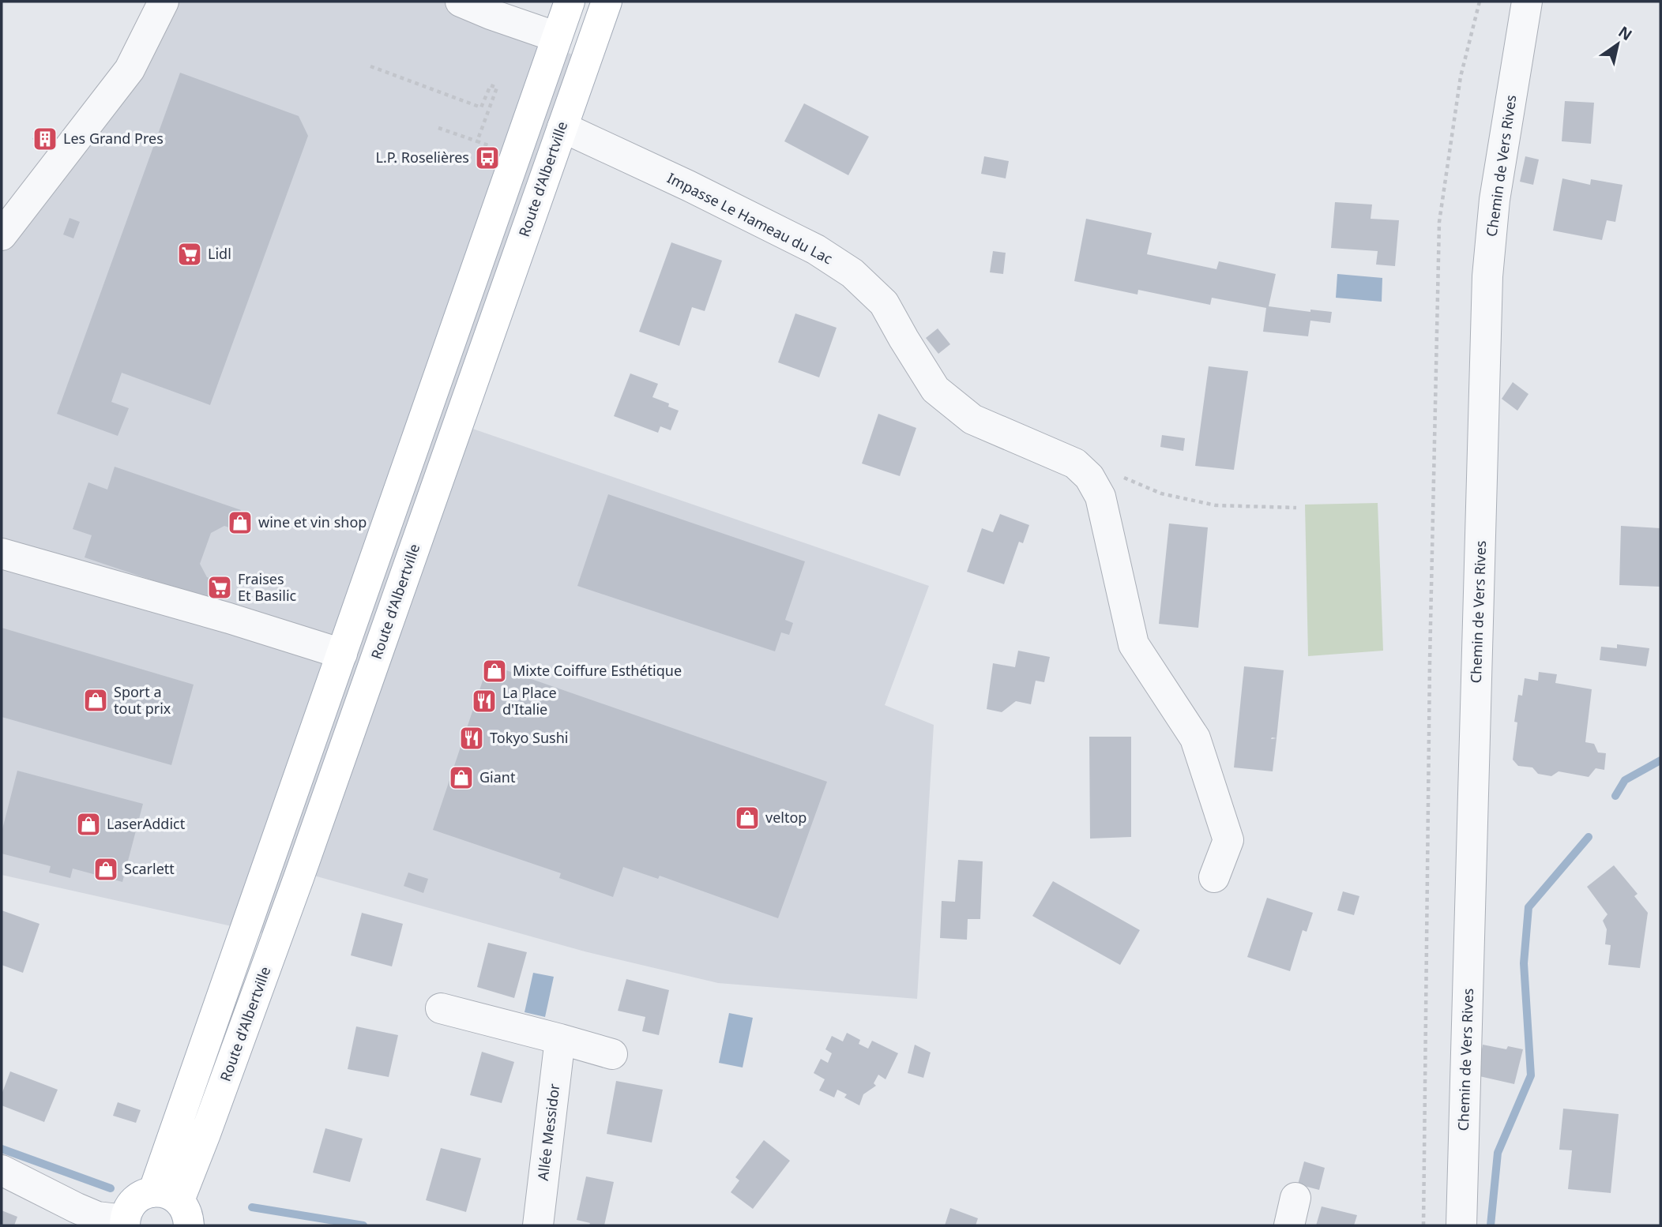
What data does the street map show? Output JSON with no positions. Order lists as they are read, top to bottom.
{
  "streets": {
    "main road": ["Route d'Albertville"],
    "street": ["Chemin de Vers Rives", "Impasse Le Hameau du Lac", "Allée Messidor"]
  },
  "crossings": [
    ["Route d'Albertville", "Impasse Le Hameau du Lac"]
  ],
  "places": {
    "building": ["Les Grand Pres"],
    "bus stop": ["L.P. Roselières"],
    "supermarket": ["Lidl", "Fraises Et Basilic"],
    "shop": [
      "wine et vin shop",
      "Mixte Coiffure Esthétique",
      "Sport a tout prix",
      "Giant",
      "veltop",
      "LaserAddict",
      "Scarlett"
    ],
    "restaurant": ["La Place d'Italie", "Tokyo Sushi"]
  },
  "north": "top right"
}
